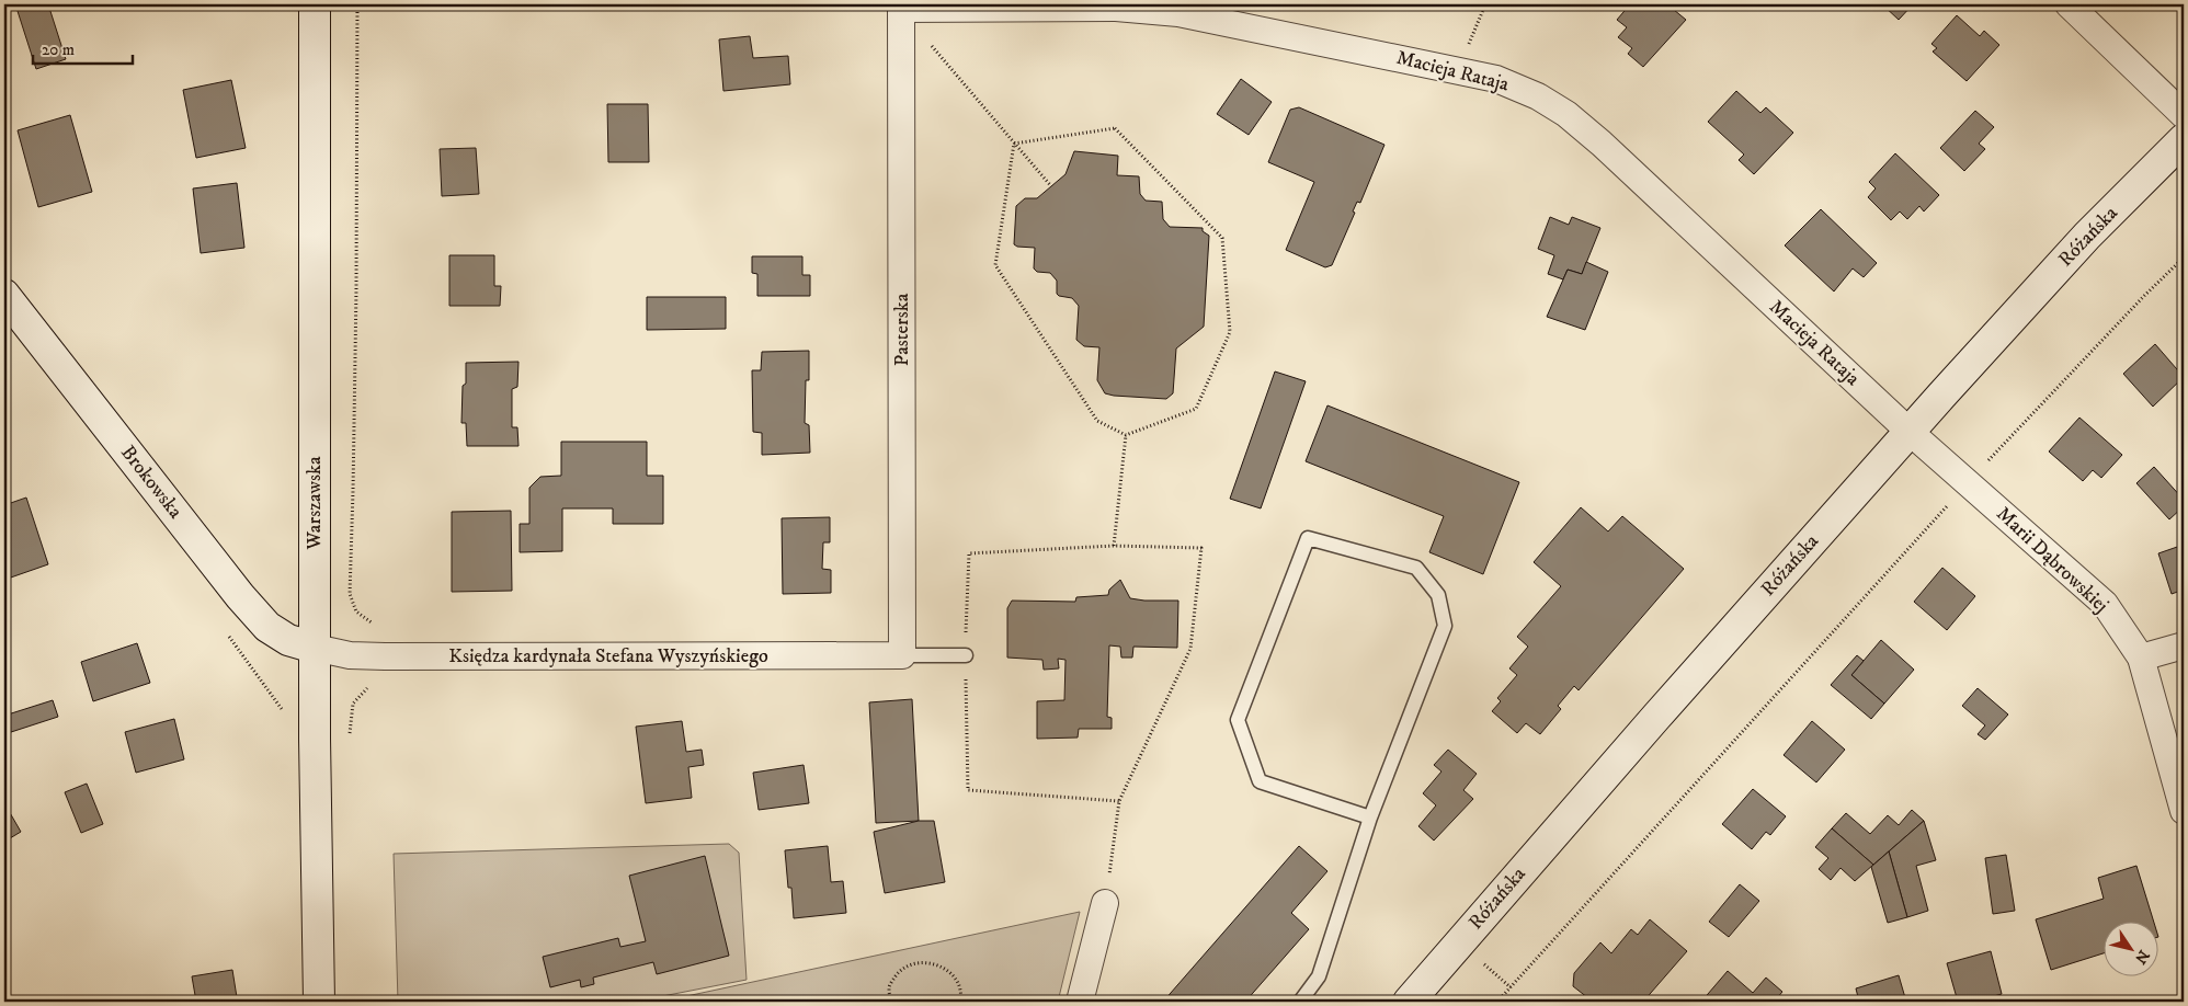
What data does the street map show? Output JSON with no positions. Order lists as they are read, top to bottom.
{
  "streets": {
    "street": [
      "Macieja Rataja",
      "Różańska",
      "Pasterska",
      "Brokowska",
      "Warszawska",
      "Marii Dąbrowskiej",
      "Księdza kardynała Stefana Wyszyńskiego"
    ]
  },
  "crossings": [
    ["Macieja Rataja", "Różańska"],
    ["Macieja Rataja", "Pasterska"],
    ["Macieja Rataja", "Marii Dąbrowskiej"],
    ["Różańska", "Marii Dąbrowskiej"],
    ["Pasterska", "Księdza kardynała Stefana Wyszyńskiego"],
    ["Brokowska", "Warszawska"],
    ["Brokowska", "Księdza kardynała Stefana Wyszyńskiego"],
    ["Warszawska", "Księdza kardynała Stefana Wyszyńskiego"]
  ],
  "scale_bar": "20 m",
  "north": "bottom right"
}
